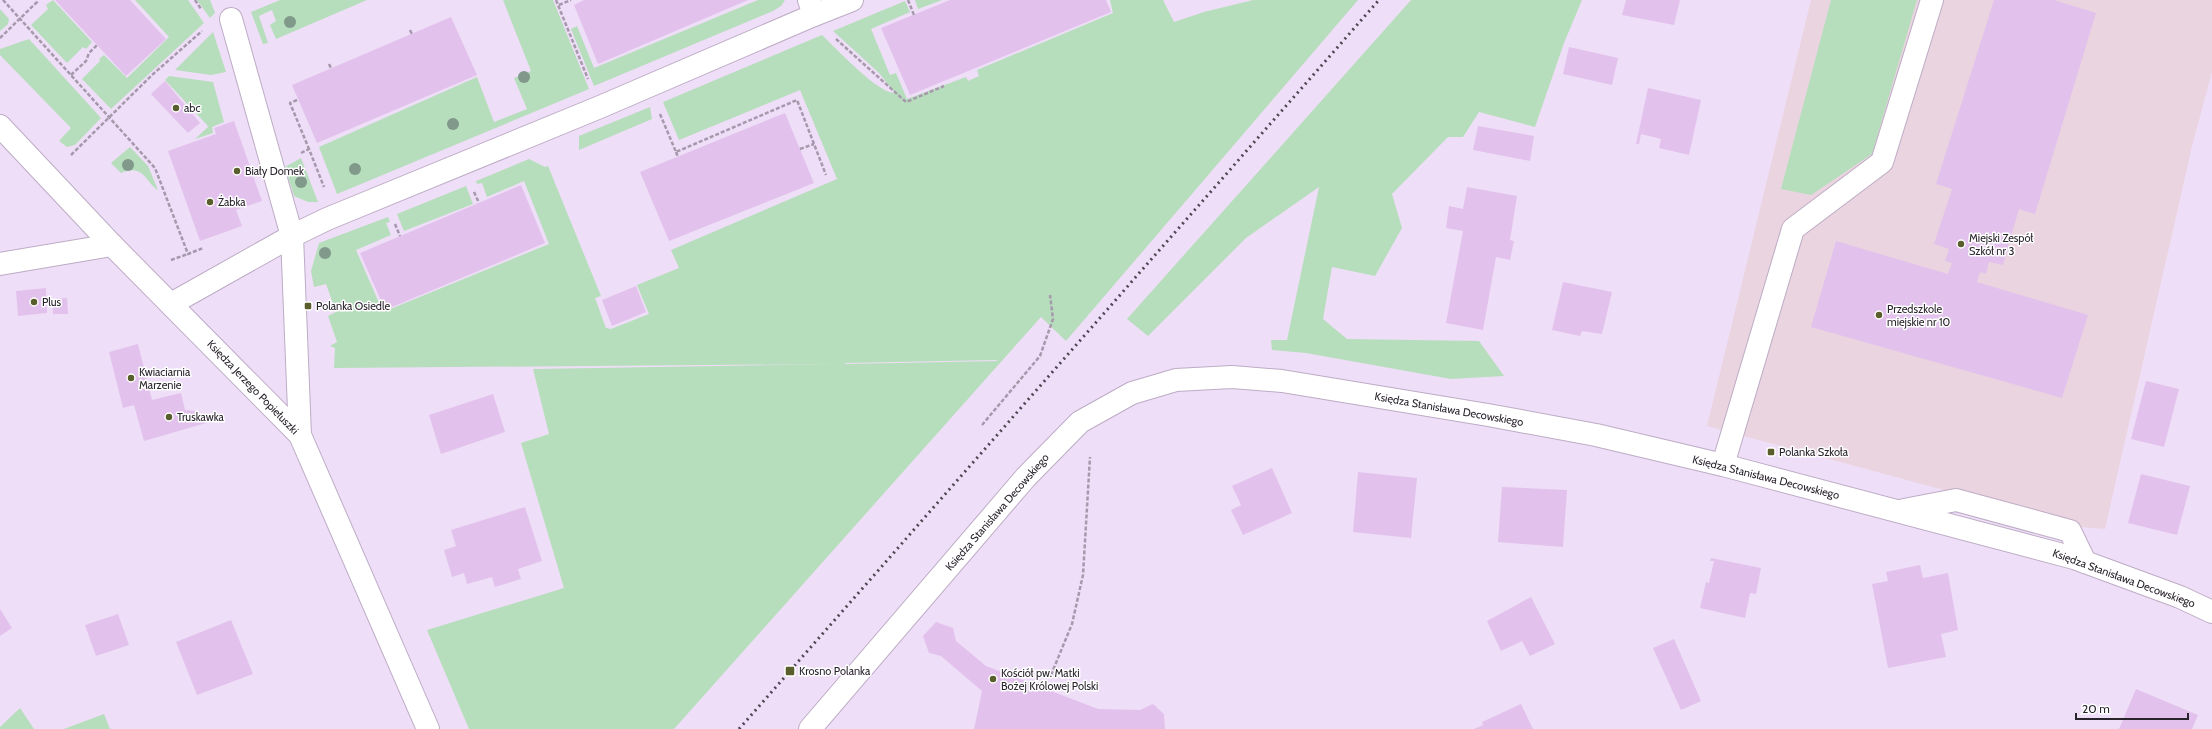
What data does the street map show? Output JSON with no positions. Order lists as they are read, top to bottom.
{
  "streets": {
    "street": ["Księdza Jerzego Popiełuszki", "Księdza Stanisława Decowskiego"]
  },
  "places": {
    "other": [
      "abc",
      "Biały Domek",
      "Żabka",
      "Miejski Zespół Szkół nr 3",
      "Plus",
      "Przedszkole miejskie nr 10",
      "Kwiaciarnia Marzenie",
      "Truskawka",
      "Kościół pw. Matki Bożej Królowej Polski"
    ],
    "transit": ["Polanka Osiedle", "Polanka Szkoła", "Krosno Polanka"]
  },
  "scale_bar": "20 m"
}
